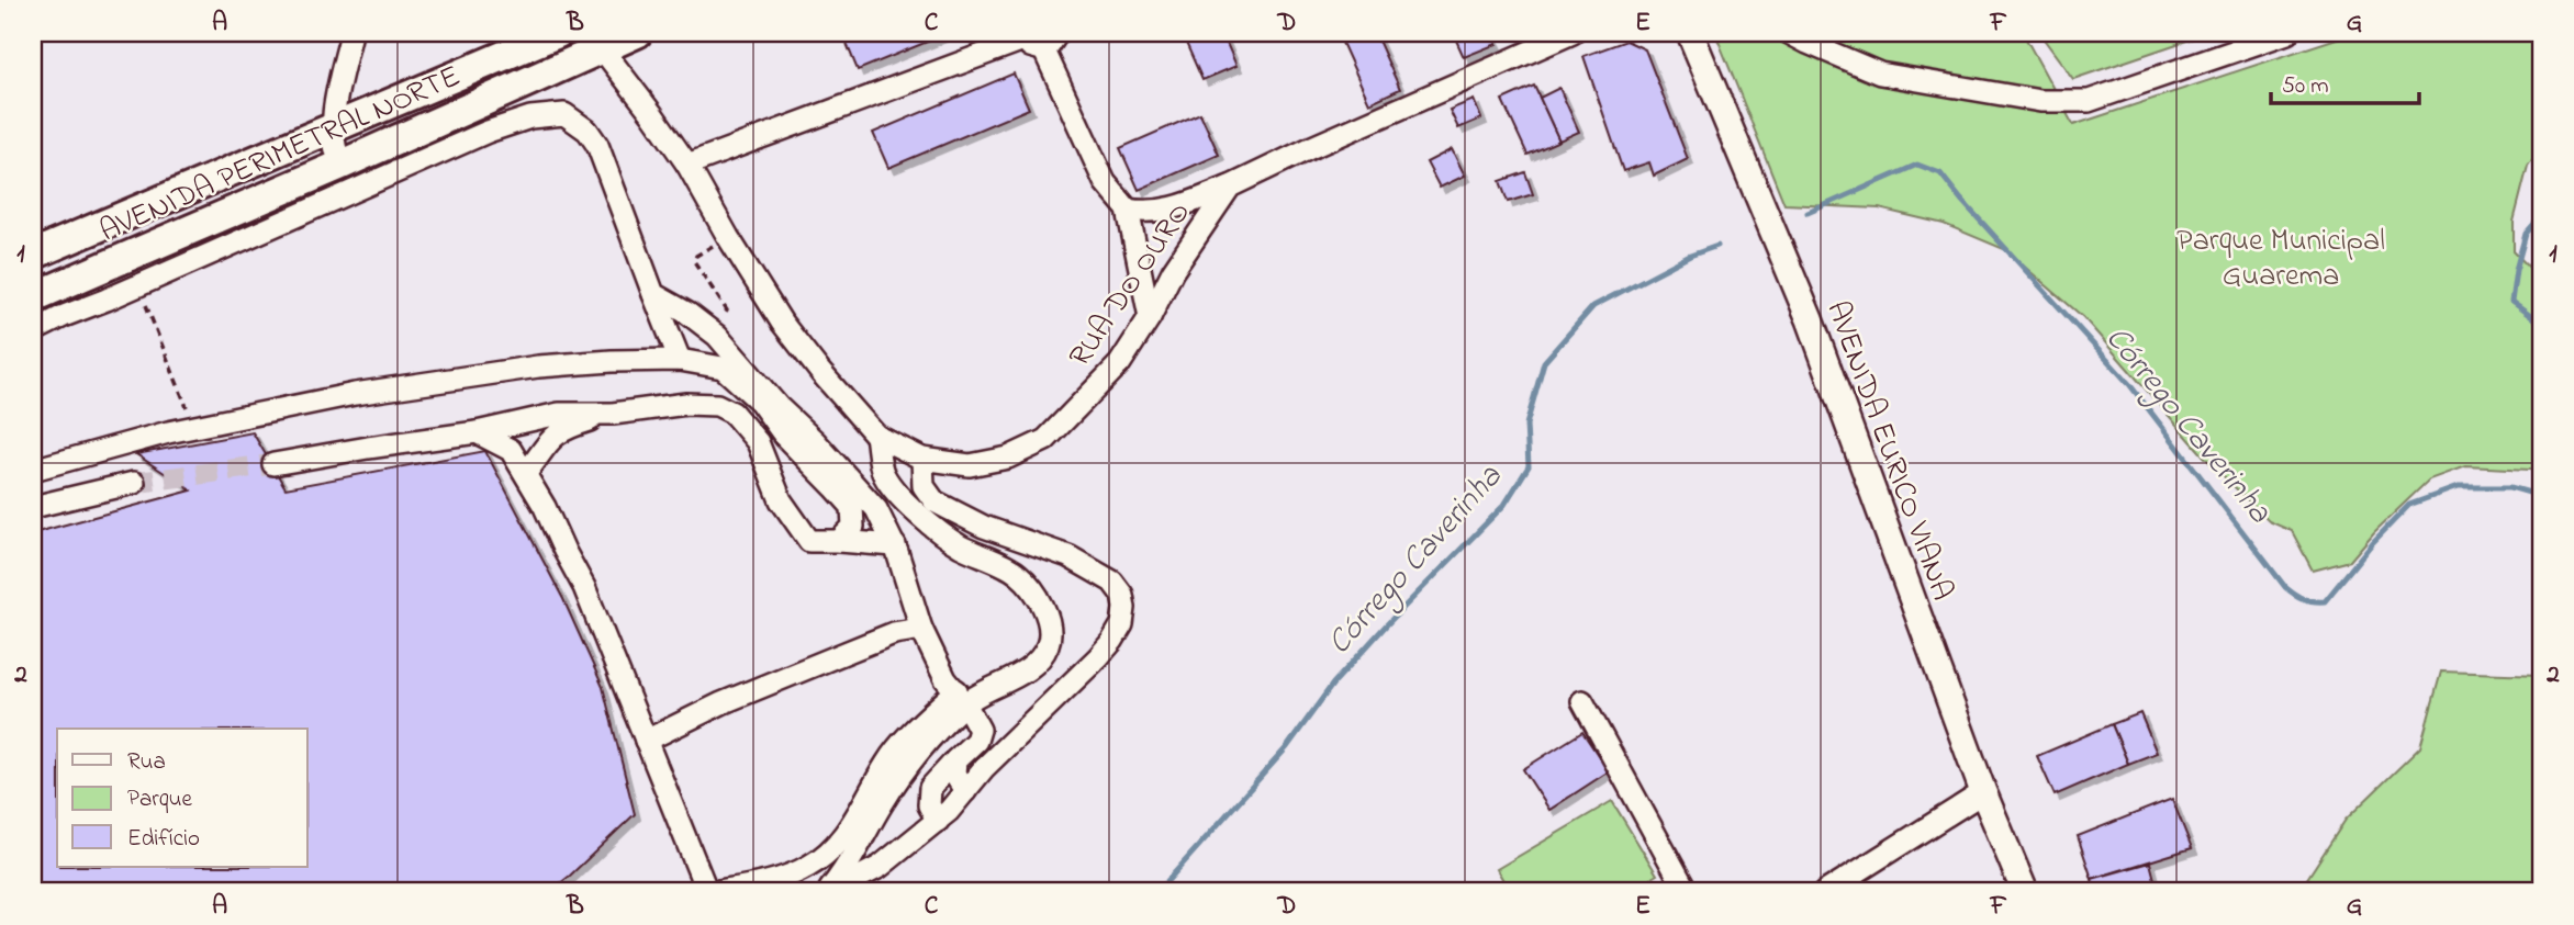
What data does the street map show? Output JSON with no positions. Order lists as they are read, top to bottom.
{
  "streets": {
    "highway": ["AVENIDA PERIMETRAL NORTE"],
    "main road": ["AVENIDA EURICO VIANA"],
    "street": ["RUA DO OURO"]
  },
  "crossings": [
    ["AVENIDA PERIMETRAL NORTE", "RUA DO OURO"]
  ],
  "water": ["Córrego Caverinha"],
  "parks": ["Parque Municipal Guarema"],
  "legend": ["Rua", "Parque", "Edifício"],
  "scale_bar": "50 m",
  "grid": {
    "columns": [
      "A",
      "B",
      "C",
      "D",
      "E",
      "F",
      "G"
    ],
    "rows": ["1", "2"]
  }
}
